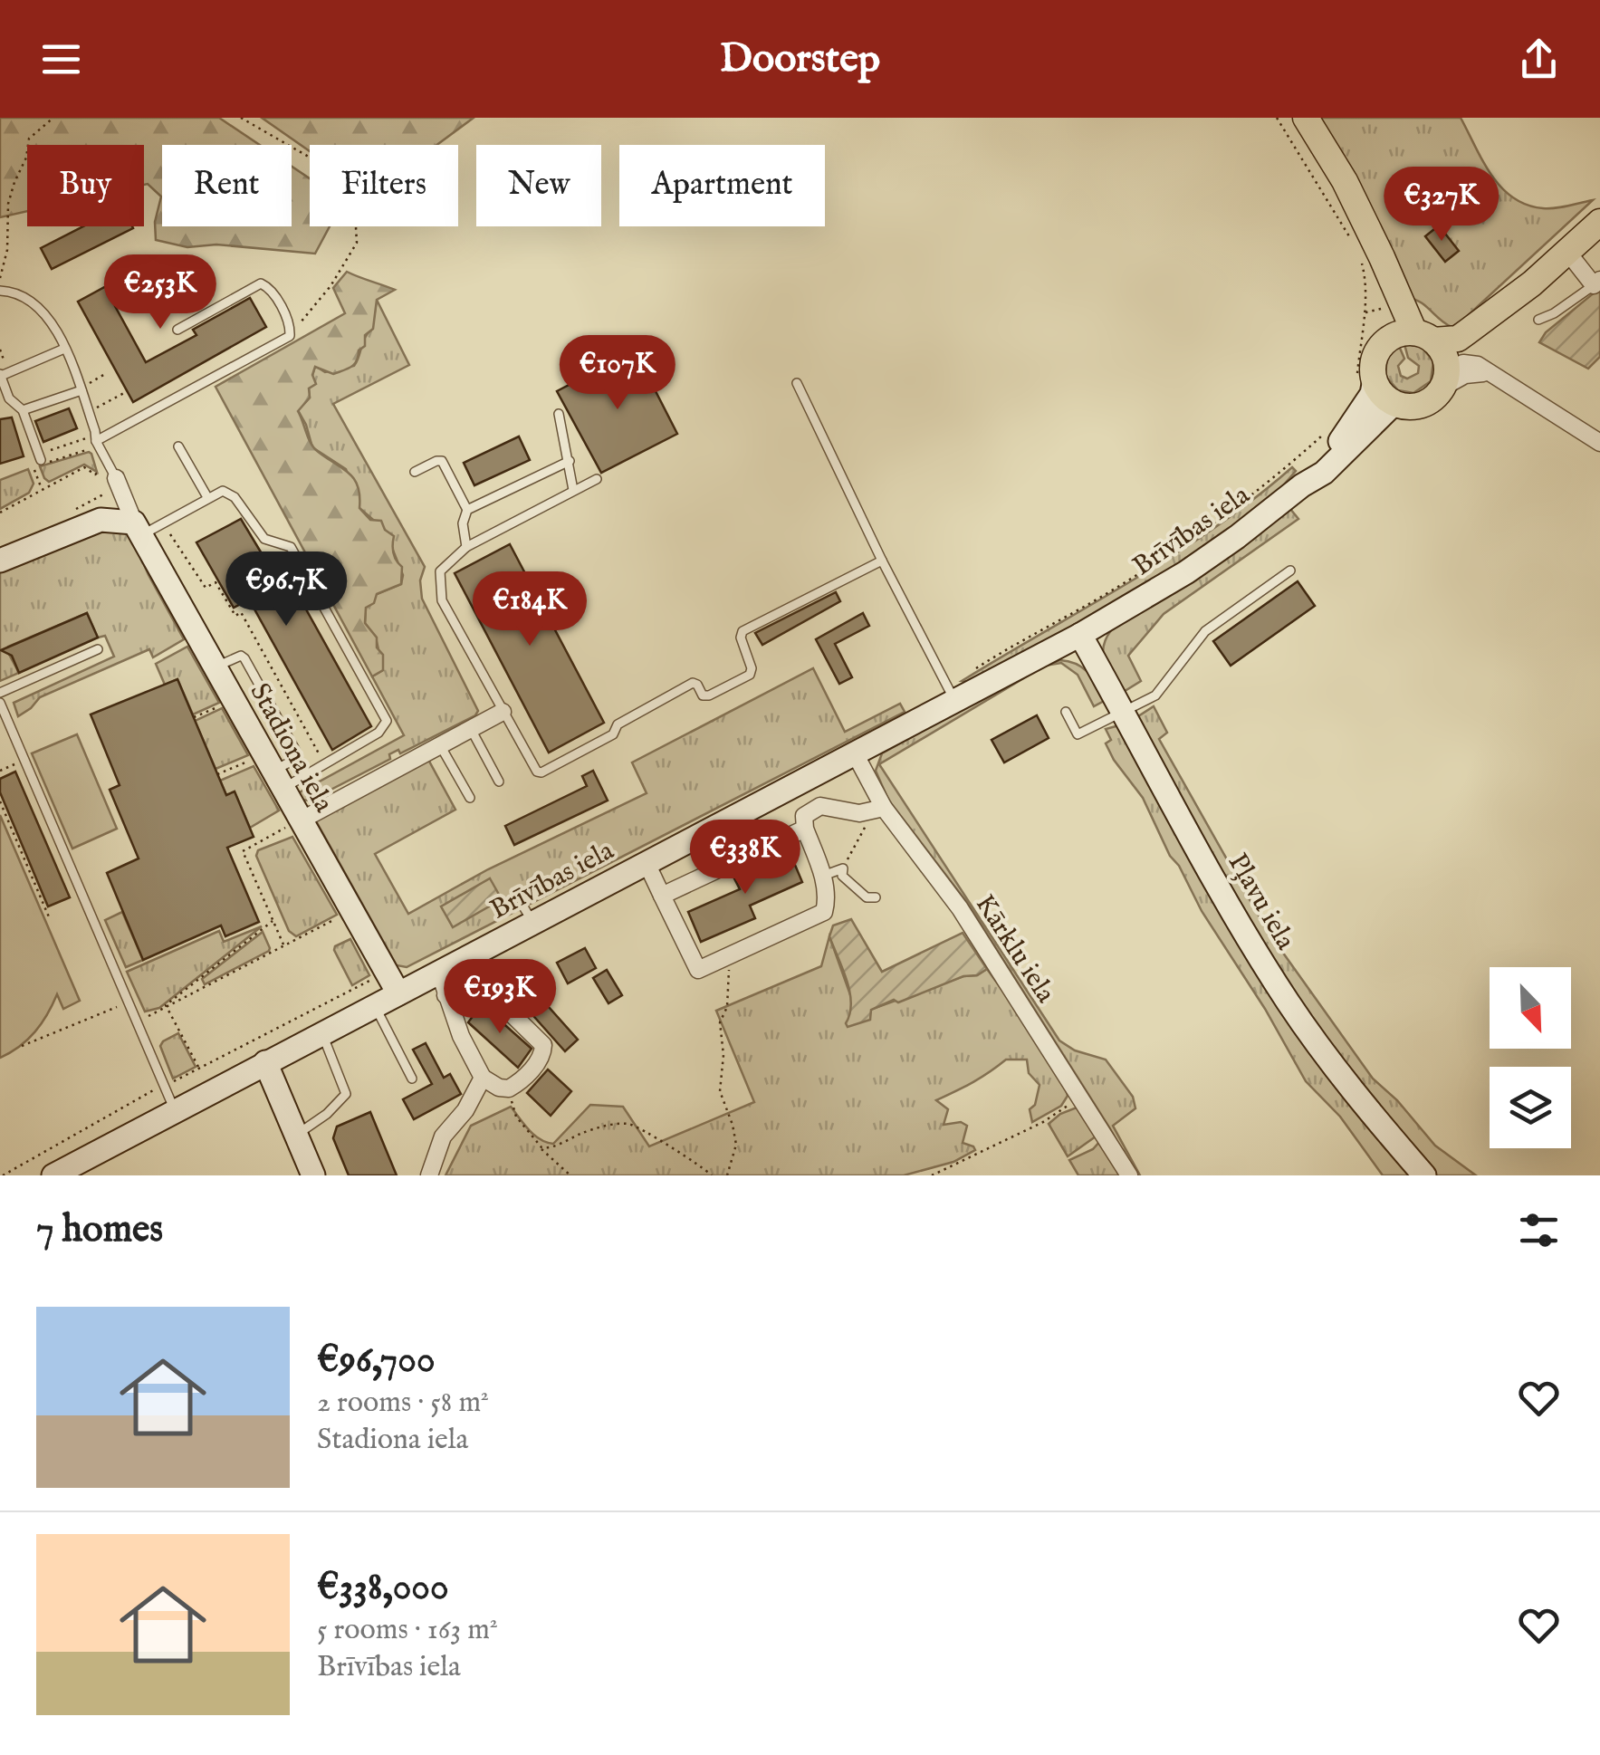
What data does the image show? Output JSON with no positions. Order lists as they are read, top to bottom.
{
  "streets": {
    "main road": ["Brīvības iela", "Stadiona iela", "Pļavu iela"],
    "street": ["Kārklu iela"]
  },
  "crossings": [
    ["Brīvības iela", "Stadiona iela"],
    ["Brīvības iela", "Pļavu iela"],
    ["Brīvības iela", "Kārklu iela"]
  ],
  "north": "bottom right",
  "page": {
    "header": "Doorstep",
    "chip": [
      "Buy",
      "Rent",
      "Filters",
      "New",
      "Apartment"
    ],
    "price": [
      "€327K",
      "€253K",
      "€107K",
      "€96.7K",
      "€184K",
      "€338K",
      "€193K"
    ],
    "heading": "7 homes",
    "list": [
      {
        "name": "€96,700",
        "note": "2 rooms · 58 m² · Stadiona iela"
      },
      {
        "name": "€338,000",
        "note": "5 rooms · 163 m² · Brīvības iela"
      }
    ]
  }
}
